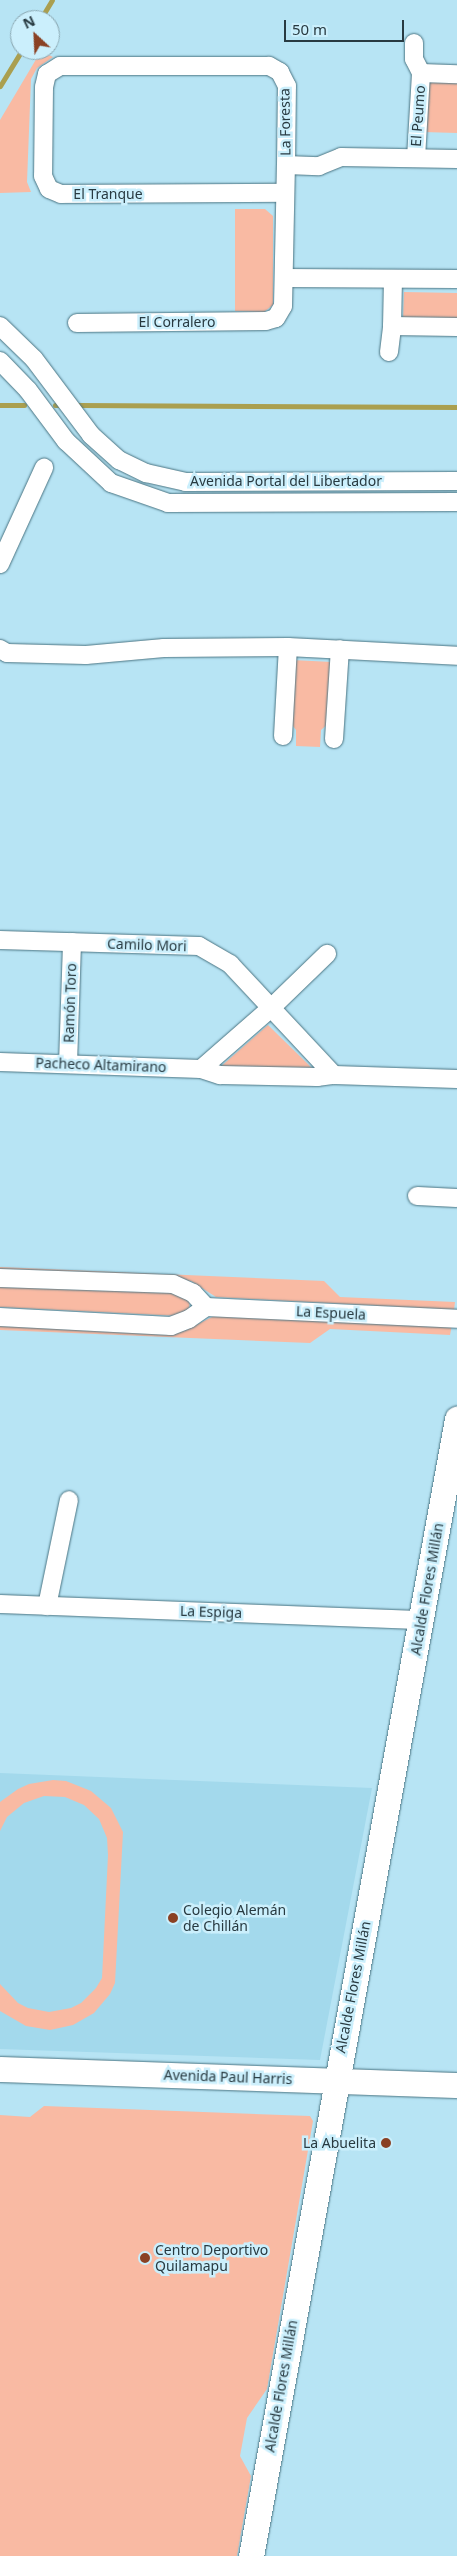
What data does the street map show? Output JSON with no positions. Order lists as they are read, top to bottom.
{
  "streets": {
    "street": [
      "El Peumo",
      "La Foresta",
      "El Tranque",
      "El Corralero",
      "Avenida Portal del Libertador",
      "Camilo Mori",
      "Ramón Toro",
      "Pacheco Altamirano",
      "La Espuela",
      "Alcalde Flores Millán",
      "La Espiga",
      "Avenida Paul Harris"
    ]
  },
  "crossings": [
    ["La Foresta", "El Tranque"],
    ["La Foresta", "El Corralero"],
    ["Camilo Mori", "Ramón Toro"],
    ["Ramón Toro", "Pacheco Altamirano"],
    ["Alcalde Flores Millán", "La Espiga"],
    ["Alcalde Flores Millán", "Avenida Paul Harris"]
  ],
  "places": ["Colegio Alemán de Chillán", "La Abuelita", "Centro Deportivo Quilamapu"],
  "scale_bar": "50 m",
  "north": "top left"
}
